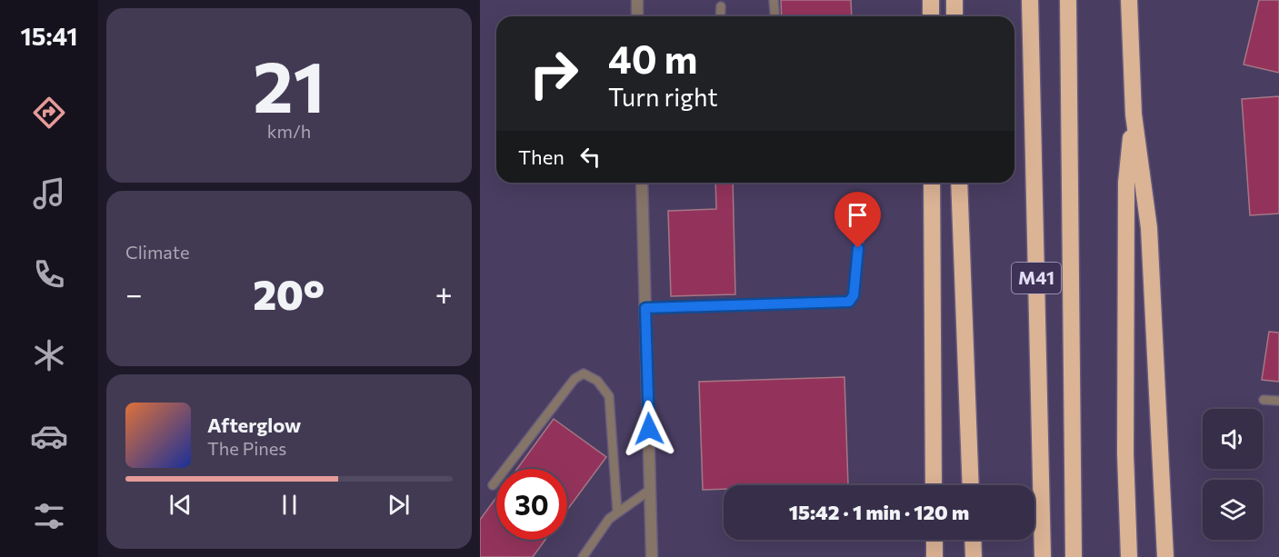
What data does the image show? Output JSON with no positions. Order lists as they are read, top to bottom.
{
  "streets": {
    "highway": ["M41"]
  },
  "page": {
    "tabs": "15:41",
    "tile": [
      ["21", "km/h"],
      "Climate"
    ],
    "turn": ["40 m", "Turn right"],
    "then": "Then",
    "heat": ["−", "20°", "+"],
    "song": ["Afterglow", "The Pines"],
    "limit": "30",
    "trip": "15:42 · 1 min · 120 m"
  }
}
